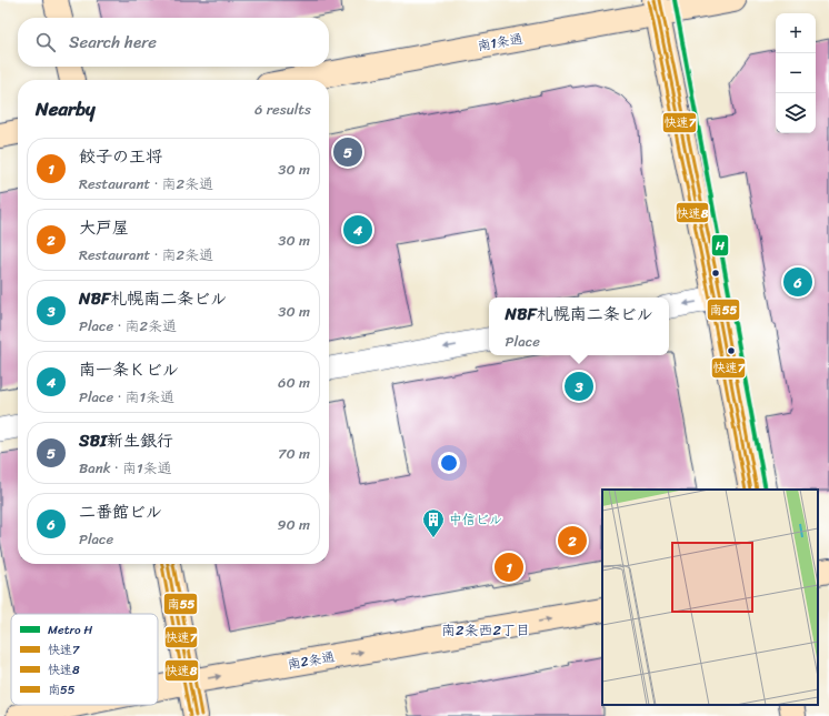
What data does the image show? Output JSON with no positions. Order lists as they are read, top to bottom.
{
  "streets": {
    "street": ["南1条通", "南2条通"]
  },
  "one_way": ["南2条通"],
  "districts": ["南2条西2丁目"],
  "places": {
    "building": ["中信ビル"]
  },
  "lines": [
    "metro line H",
    "transit line 快速7",
    "transit line 南55",
    "transit line 快速8"
  ],
  "legend": [
    "Metro H",
    "快速7",
    "快速8",
    "南55"
  ],
  "page": {
    "map_buttons": ["+", "−"],
    "search": "Search here",
    "heading": ["Nearby", "6 results"],
    "pins": [
      "5",
      "4",
      "6",
      "3",
      "2",
      "1"
    ],
    "list": [
      {
        "mark": "1",
        "name": "餃子の王将",
        "note": "Restaurant · 南2条通",
        "value": "30 m"
      },
      {
        "mark": "2",
        "name": "大戸屋",
        "note": "Restaurant · 南2条通",
        "value": "30 m"
      },
      {
        "mark": "3",
        "name": "NBF札幌南二条ビル",
        "note": "Place · 南2条通",
        "value": "30 m"
      },
      {
        "mark": "4",
        "name": "南一条Ｋビル",
        "note": "Place · 南1条通",
        "value": "60 m"
      },
      {
        "mark": "5",
        "name": "SBI新生銀行",
        "note": "Bank · 南1条通",
        "value": "70 m"
      },
      {
        "mark": "6",
        "name": "二番館ビル",
        "note": "Place",
        "value": "90 m"
      }
    ],
    "popup": ["NBF札幌南二条ビル", "Place"]
  }
}
